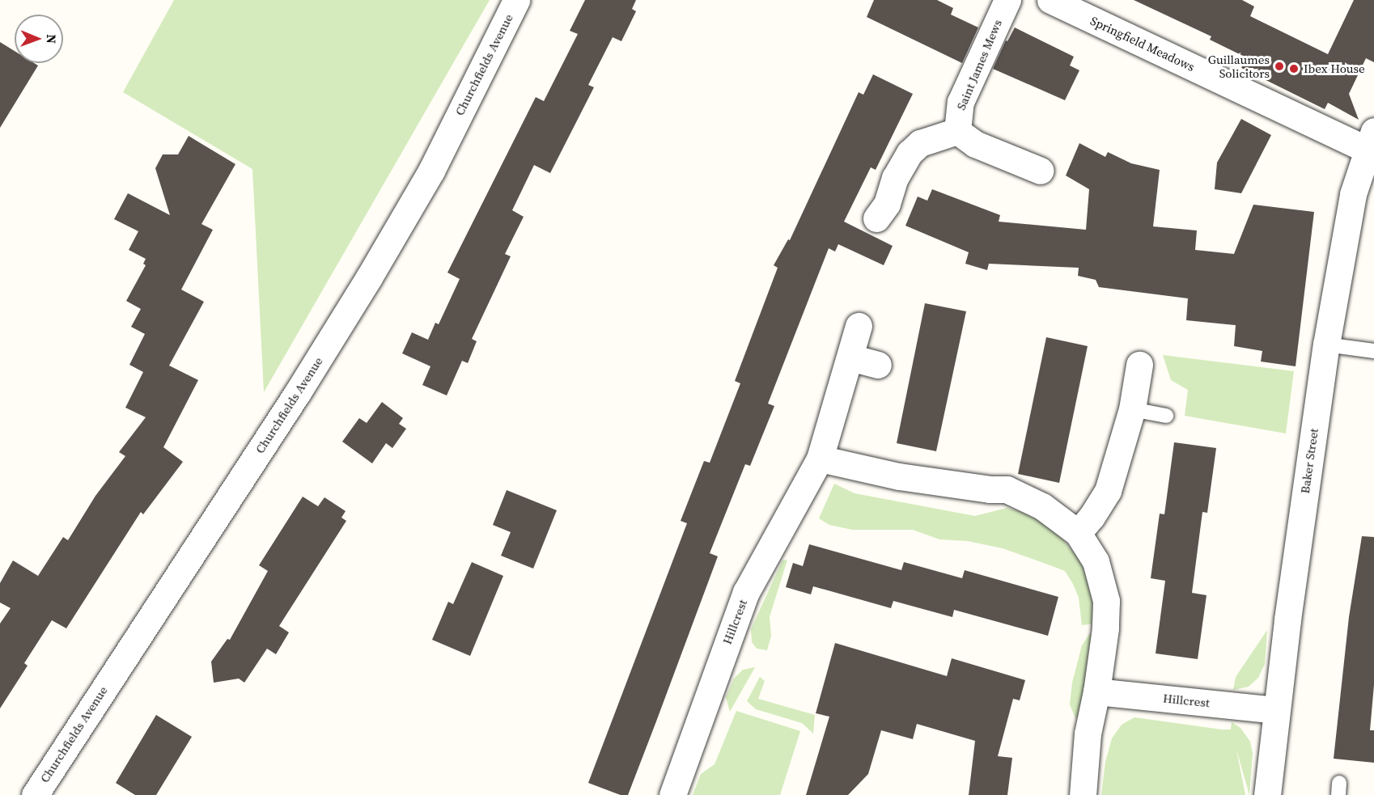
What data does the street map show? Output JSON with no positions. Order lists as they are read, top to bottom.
{
  "streets": {
    "street": [
      "Springfield Meadows",
      "Churchfields Avenue",
      "Saint James Mews",
      "Baker Street",
      "Hillcrest"
    ]
  },
  "crossings": [
    ["Springfield Meadows", "Baker Street"],
    ["Baker Street", "Hillcrest"]
  ],
  "places": ["Guillaumes Solicitors", "Ibex House"],
  "north": "right"
}
